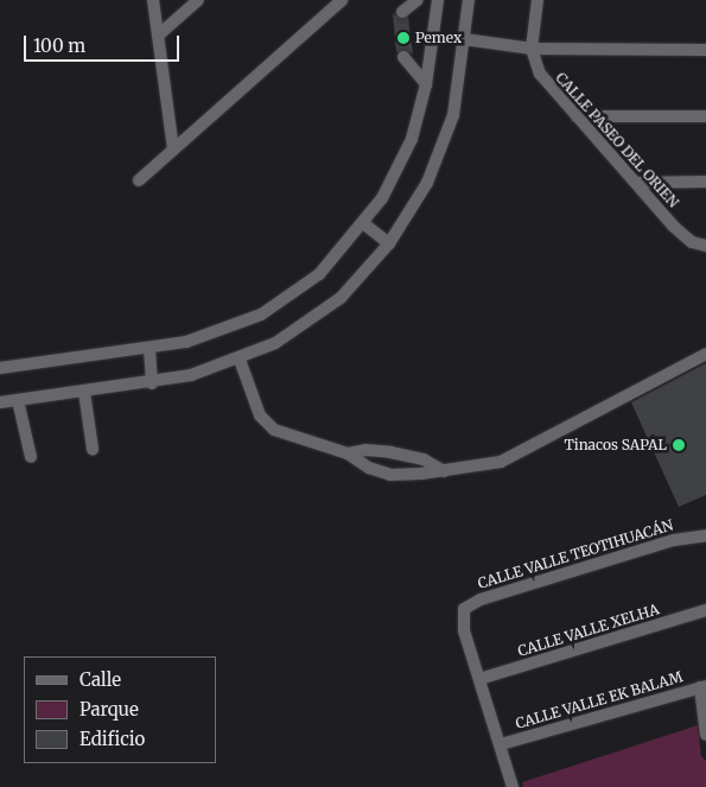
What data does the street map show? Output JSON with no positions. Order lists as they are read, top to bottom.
{
  "streets": {
    "street": [
      "CALLE PASEO DEL ORIEN",
      "CALLE VALLE TEOTIHUACÁN",
      "CALLE VALLE XELHA",
      "CALLE VALLE EK BALAM"
    ]
  },
  "crossings": [
    ["CALLE VALLE TEOTIHUACÁN", "CALLE VALLE XELHA"],
    ["CALLE VALLE TEOTIHUACÁN", "CALLE VALLE EK BALAM"]
  ],
  "places": ["Pemex", "Tinacos SAPAL"],
  "legend": ["Calle", "Parque", "Edificio"],
  "scale_bar": "100 m"
}
